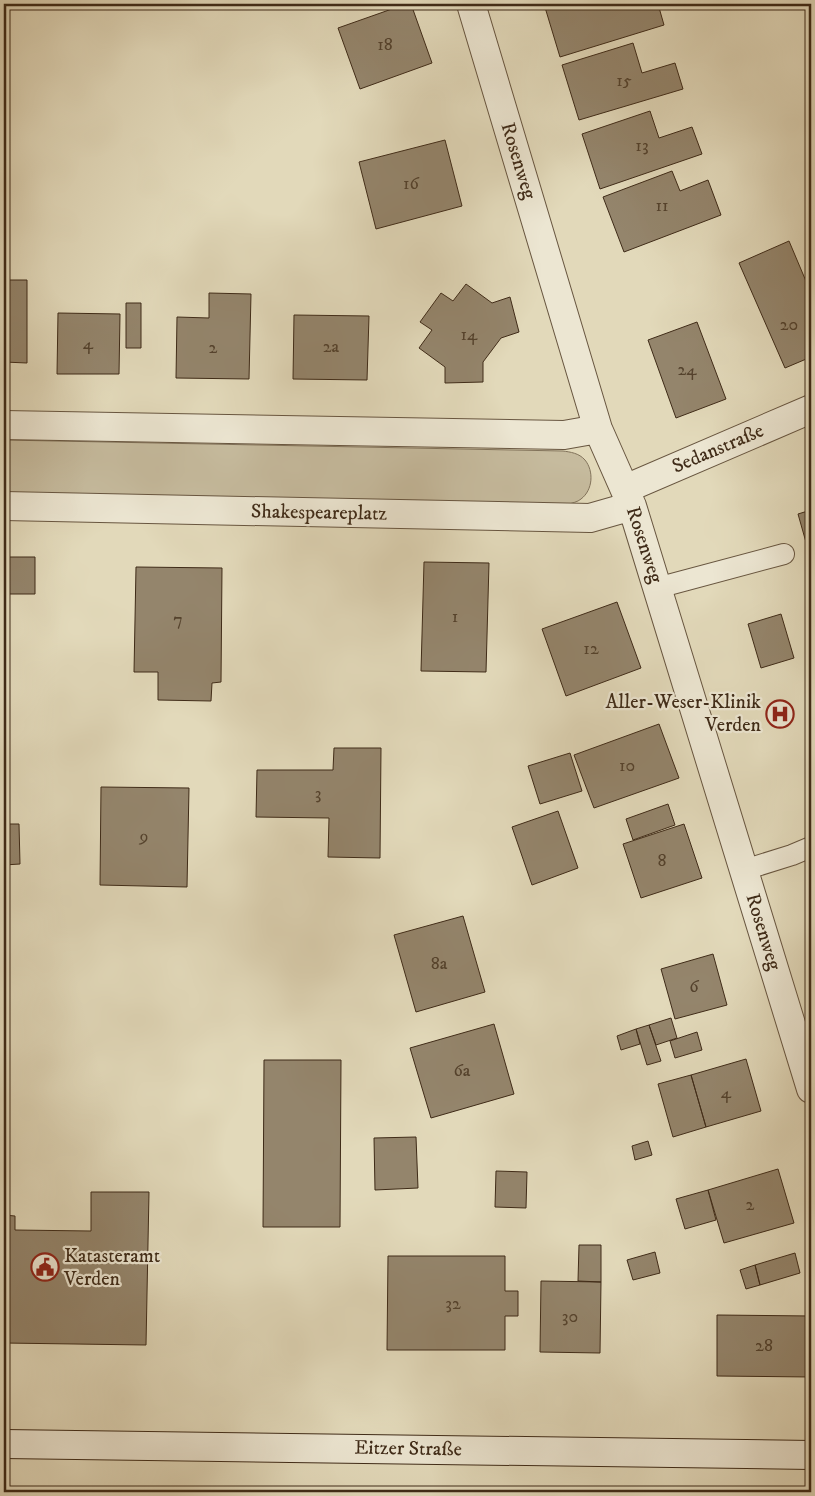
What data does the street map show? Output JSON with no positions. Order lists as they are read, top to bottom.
{
  "streets": {
    "street": [
      "Rosenweg",
      "Sedanstraße",
      "Shakespeareplatz",
      "Eitzer Straße"
    ]
  },
  "crossings": [
    ["Rosenweg", "Sedanstraße"],
    ["Rosenweg", "Shakespeareplatz"],
    ["Sedanstraße", "Shakespeareplatz"]
  ],
  "places": {
    "hospital": ["Aller-Weser-Klinik Verden"],
    "public building": ["Katasteramt Verden"]
  },
  "house_numbers": [
    "18",
    "15",
    "13",
    "16",
    "11",
    "20",
    "14",
    "4",
    "2a",
    "2",
    "24",
    "1",
    "7",
    "12",
    "10",
    "3",
    "9",
    "8",
    "8a",
    "6",
    "6a",
    "4",
    "2",
    "32",
    "30",
    "28"
  ]
}
